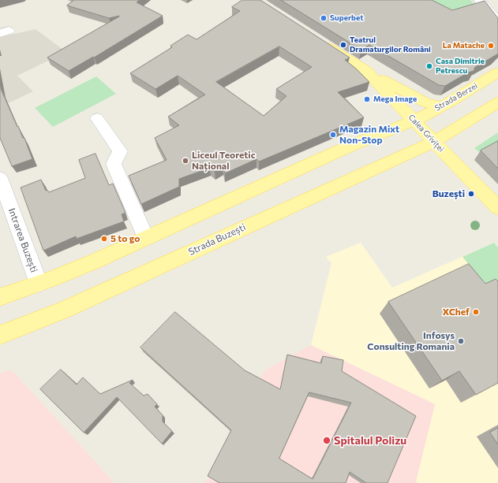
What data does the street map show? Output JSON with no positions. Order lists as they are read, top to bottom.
{
  "streets": {
    "main road": ["Strada Berzei", "Calea Griviței", "Strada Buzești"],
    "street": ["Intrarea Buzești"]
  },
  "crossings": [
    ["Strada Berzei", "Calea Griviței"],
    ["Calea Griviței", "Strada Buzești"]
  ],
  "places": [
    "Superbet",
    "Teatrul Dramaturgilor Români",
    "La Matache",
    "Casa Dimitrie Petrescu",
    "Mega Image",
    "Magazin Mixt Non-Stop",
    "Liceul Teoretic Național",
    "Buzești",
    "5 to go",
    "XChef",
    "Infosys Consulting Romania",
    "Spitalul Polizu"
  ]
}
